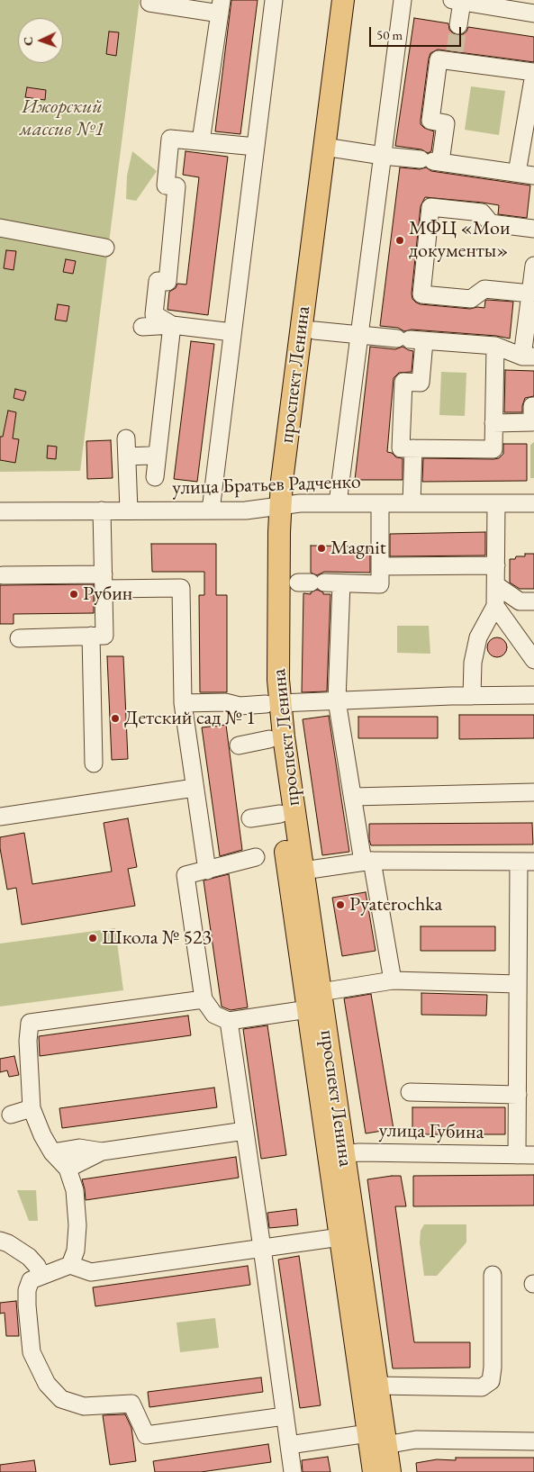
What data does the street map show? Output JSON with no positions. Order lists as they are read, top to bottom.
{
  "streets": {
    "main road": ["проспект Ленина"],
    "street": ["улица Братьев Радченко", "улица Губина"]
  },
  "crossings": [
    ["проспект Ленина", "улица Братьев Радченко"],
    ["проспект Ленина", "улица Губина"]
  ],
  "parks": ["Ижорский массив №1"],
  "places": [
    "МФЦ «Мои документы»",
    "Magnit",
    "Рубин",
    "Детский сад № 1",
    "Pyaterochka",
    "Школа № 523"
  ],
  "scale_bar": "50 m",
  "north": "left"
}
